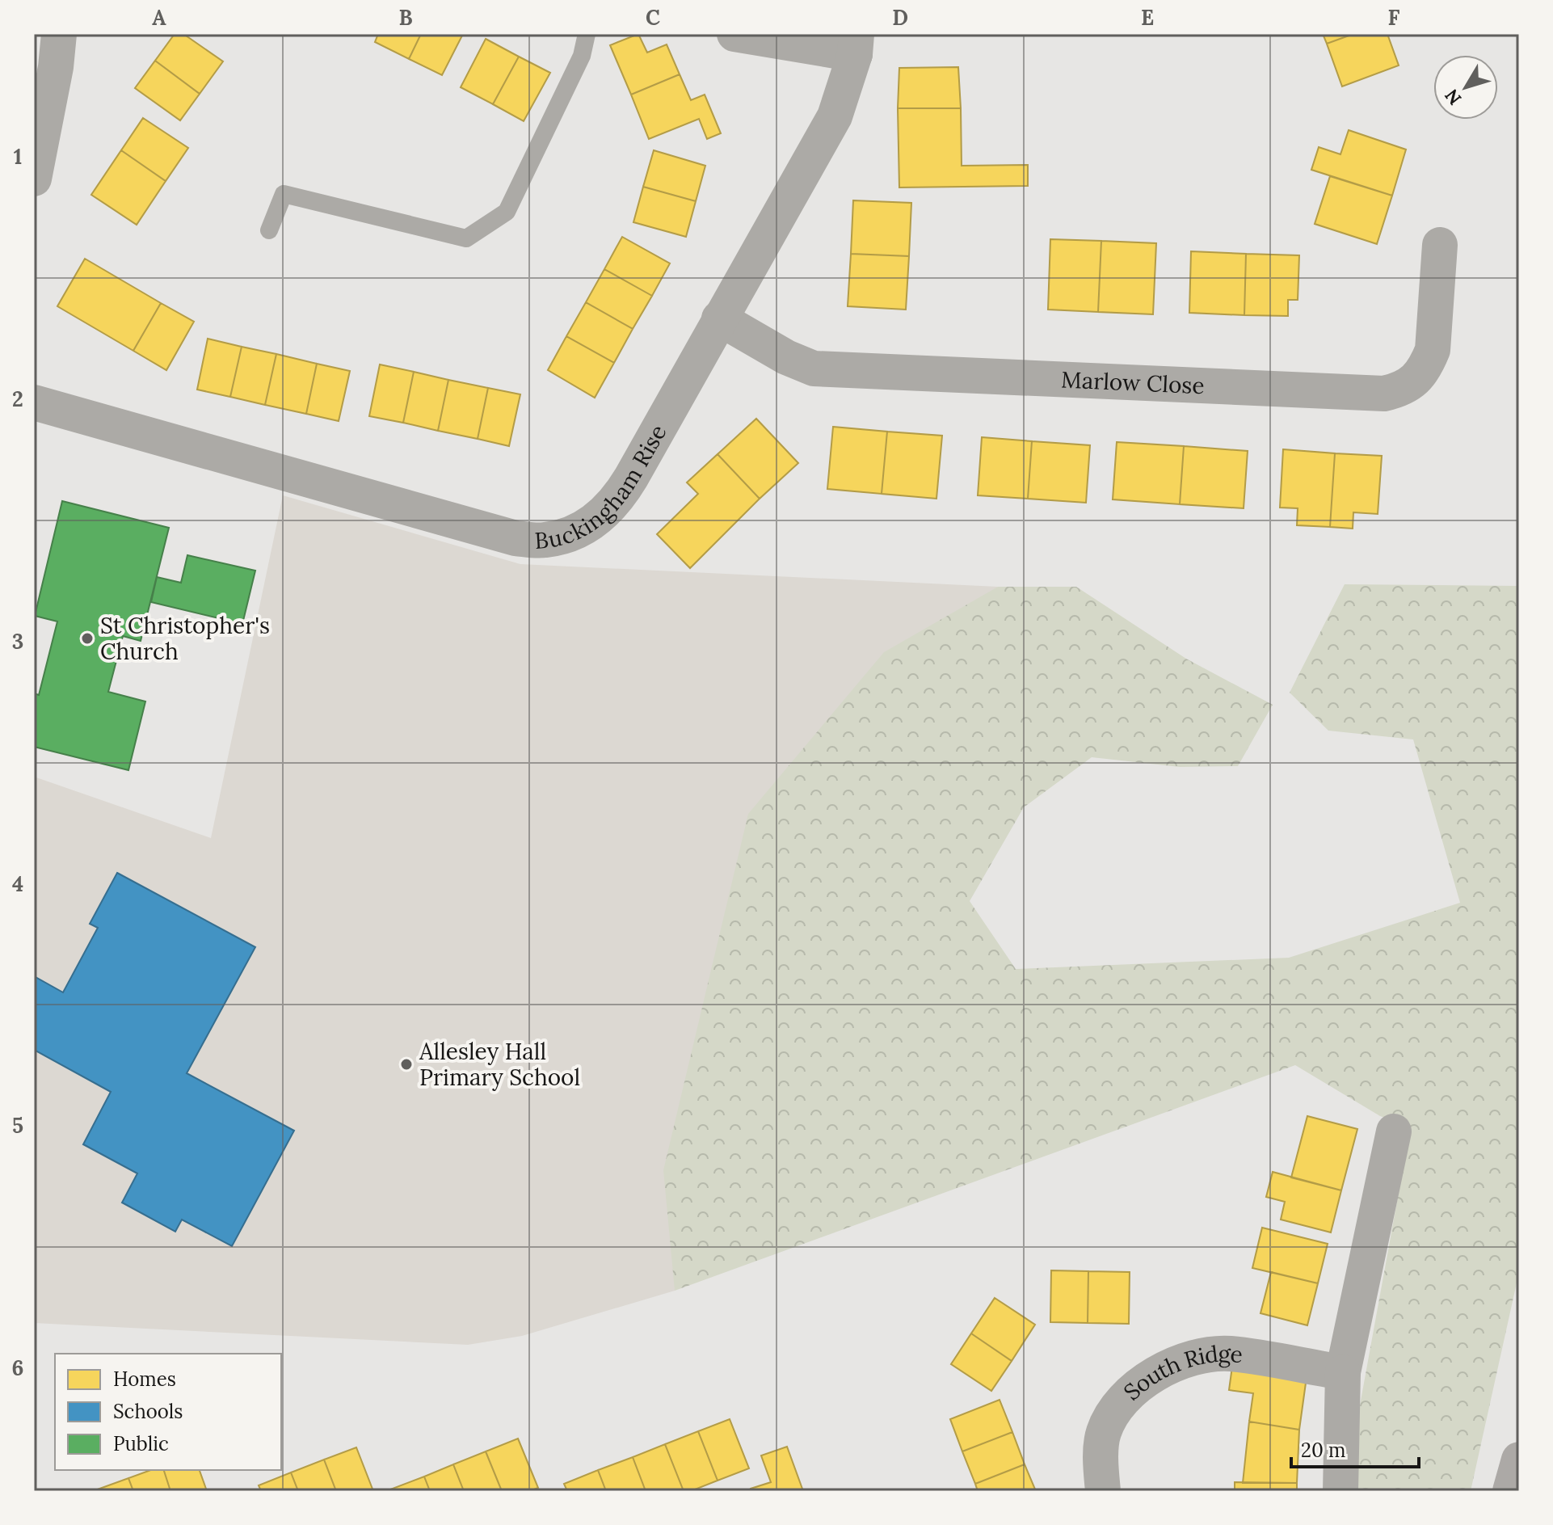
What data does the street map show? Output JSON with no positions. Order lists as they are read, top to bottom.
{
  "streets": {
    "street": ["Marlow Close", "Buckingham Rise", "South Ridge"]
  },
  "crossings": [
    ["Marlow Close", "Buckingham Rise"]
  ],
  "places": ["St Christopher's Church", "Allesley Hall Primary School"],
  "legend": ["Homes", "Schools", "Public"],
  "scale_bar": "20 m",
  "north": "bottom left",
  "grid": {
    "columns": [
      "A",
      "B",
      "C",
      "D",
      "E",
      "F"
    ],
    "rows": [
      "1",
      "2",
      "3",
      "4",
      "5",
      "6"
    ]
  }
}
